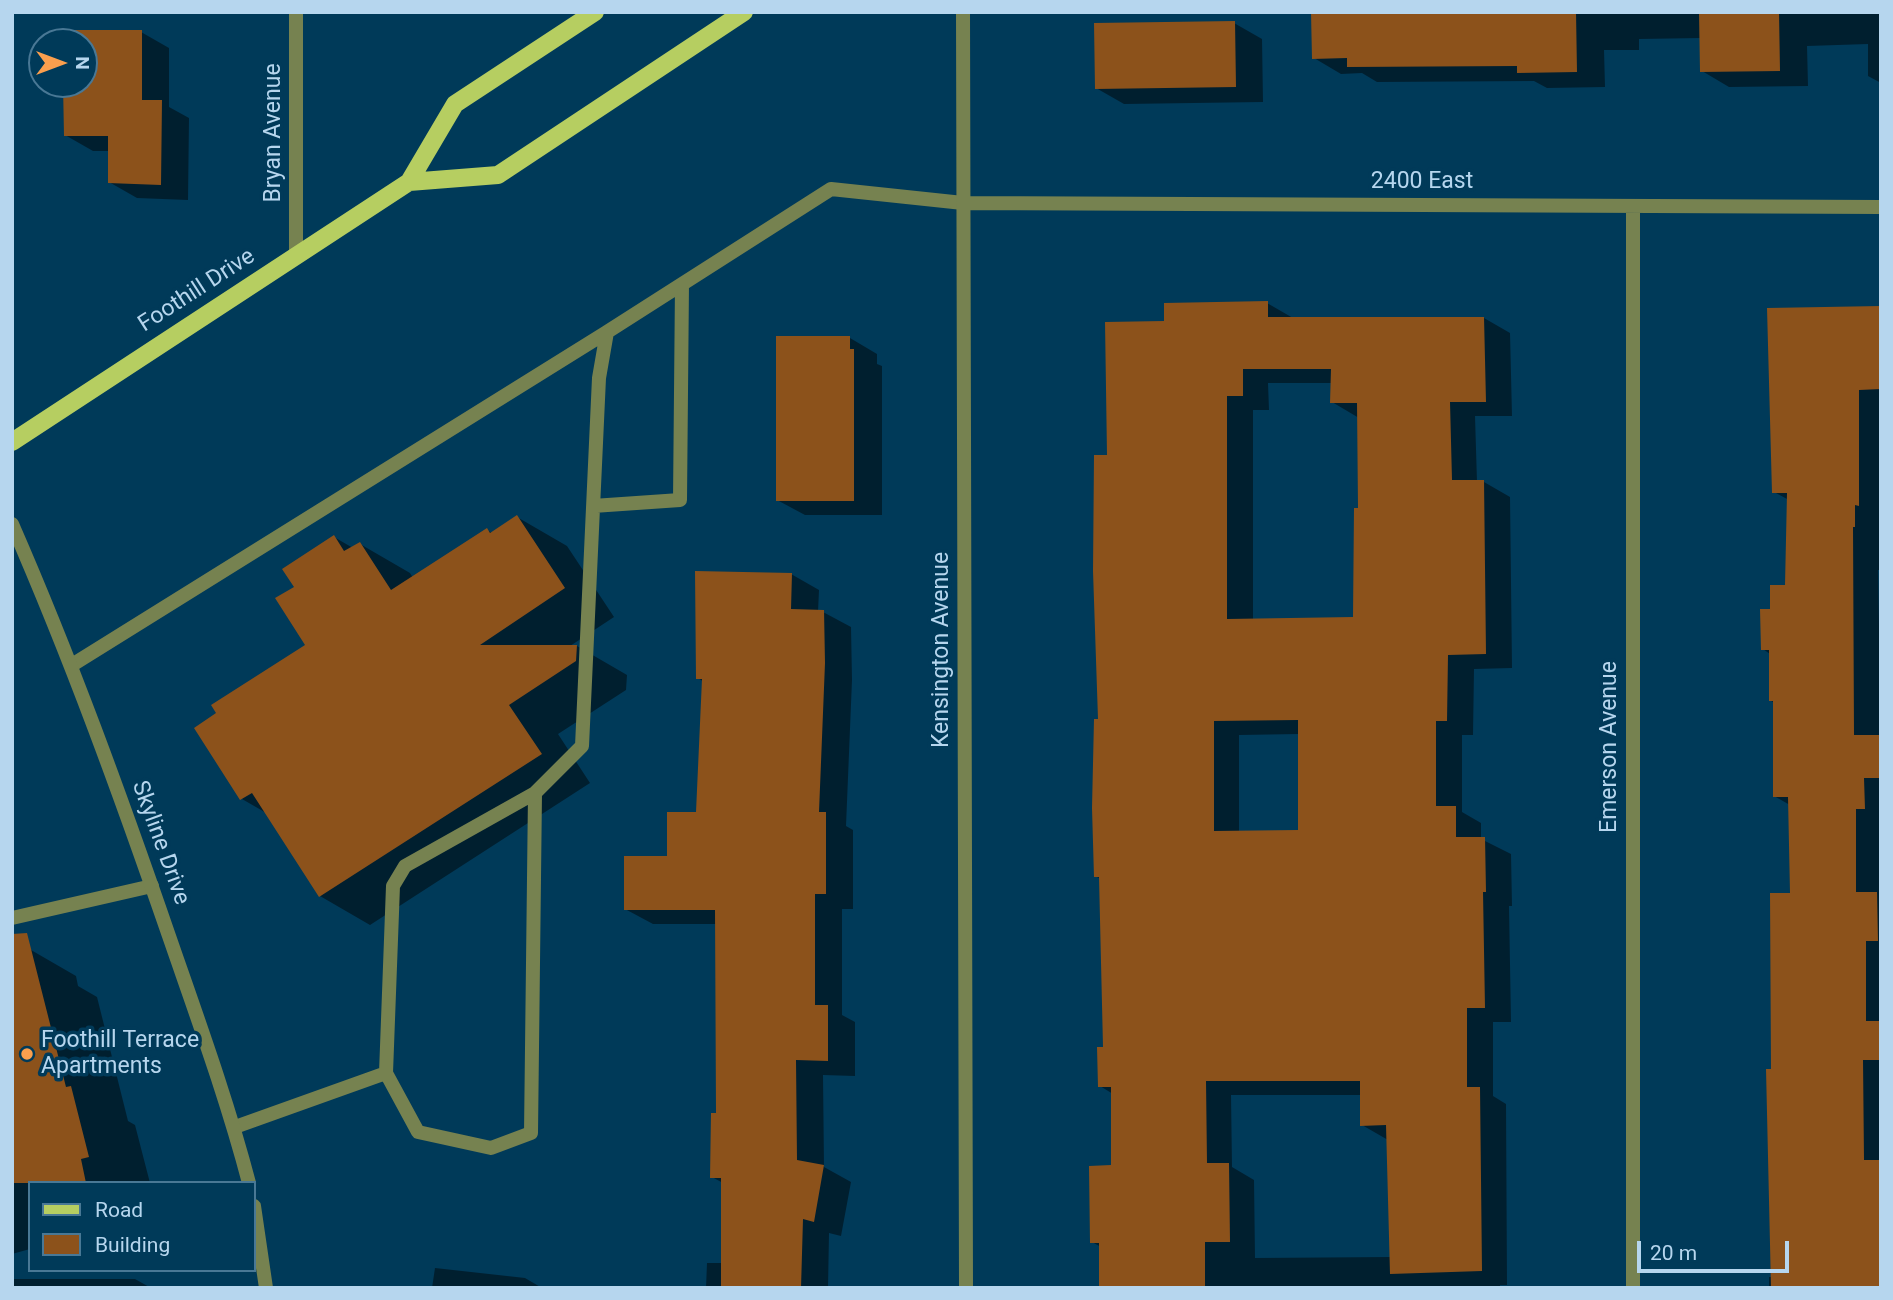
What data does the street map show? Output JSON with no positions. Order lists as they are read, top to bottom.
{
  "streets": {
    "main road": ["Foothill Drive"],
    "street": [
      "Bryan Avenue",
      "2400 East",
      "Kensington Avenue",
      "Emerson Avenue",
      "Skyline Drive"
    ]
  },
  "crossings": [
    ["Bryan Avenue", "Foothill Drive"],
    ["2400 East", "Kensington Avenue"],
    ["2400 East", "Emerson Avenue"],
    ["2400 East", "Skyline Drive"]
  ],
  "places": ["Foothill Terrace Apartments"],
  "legend": ["Road", "Building"],
  "scale_bar": "20 m",
  "north": "right"
}
